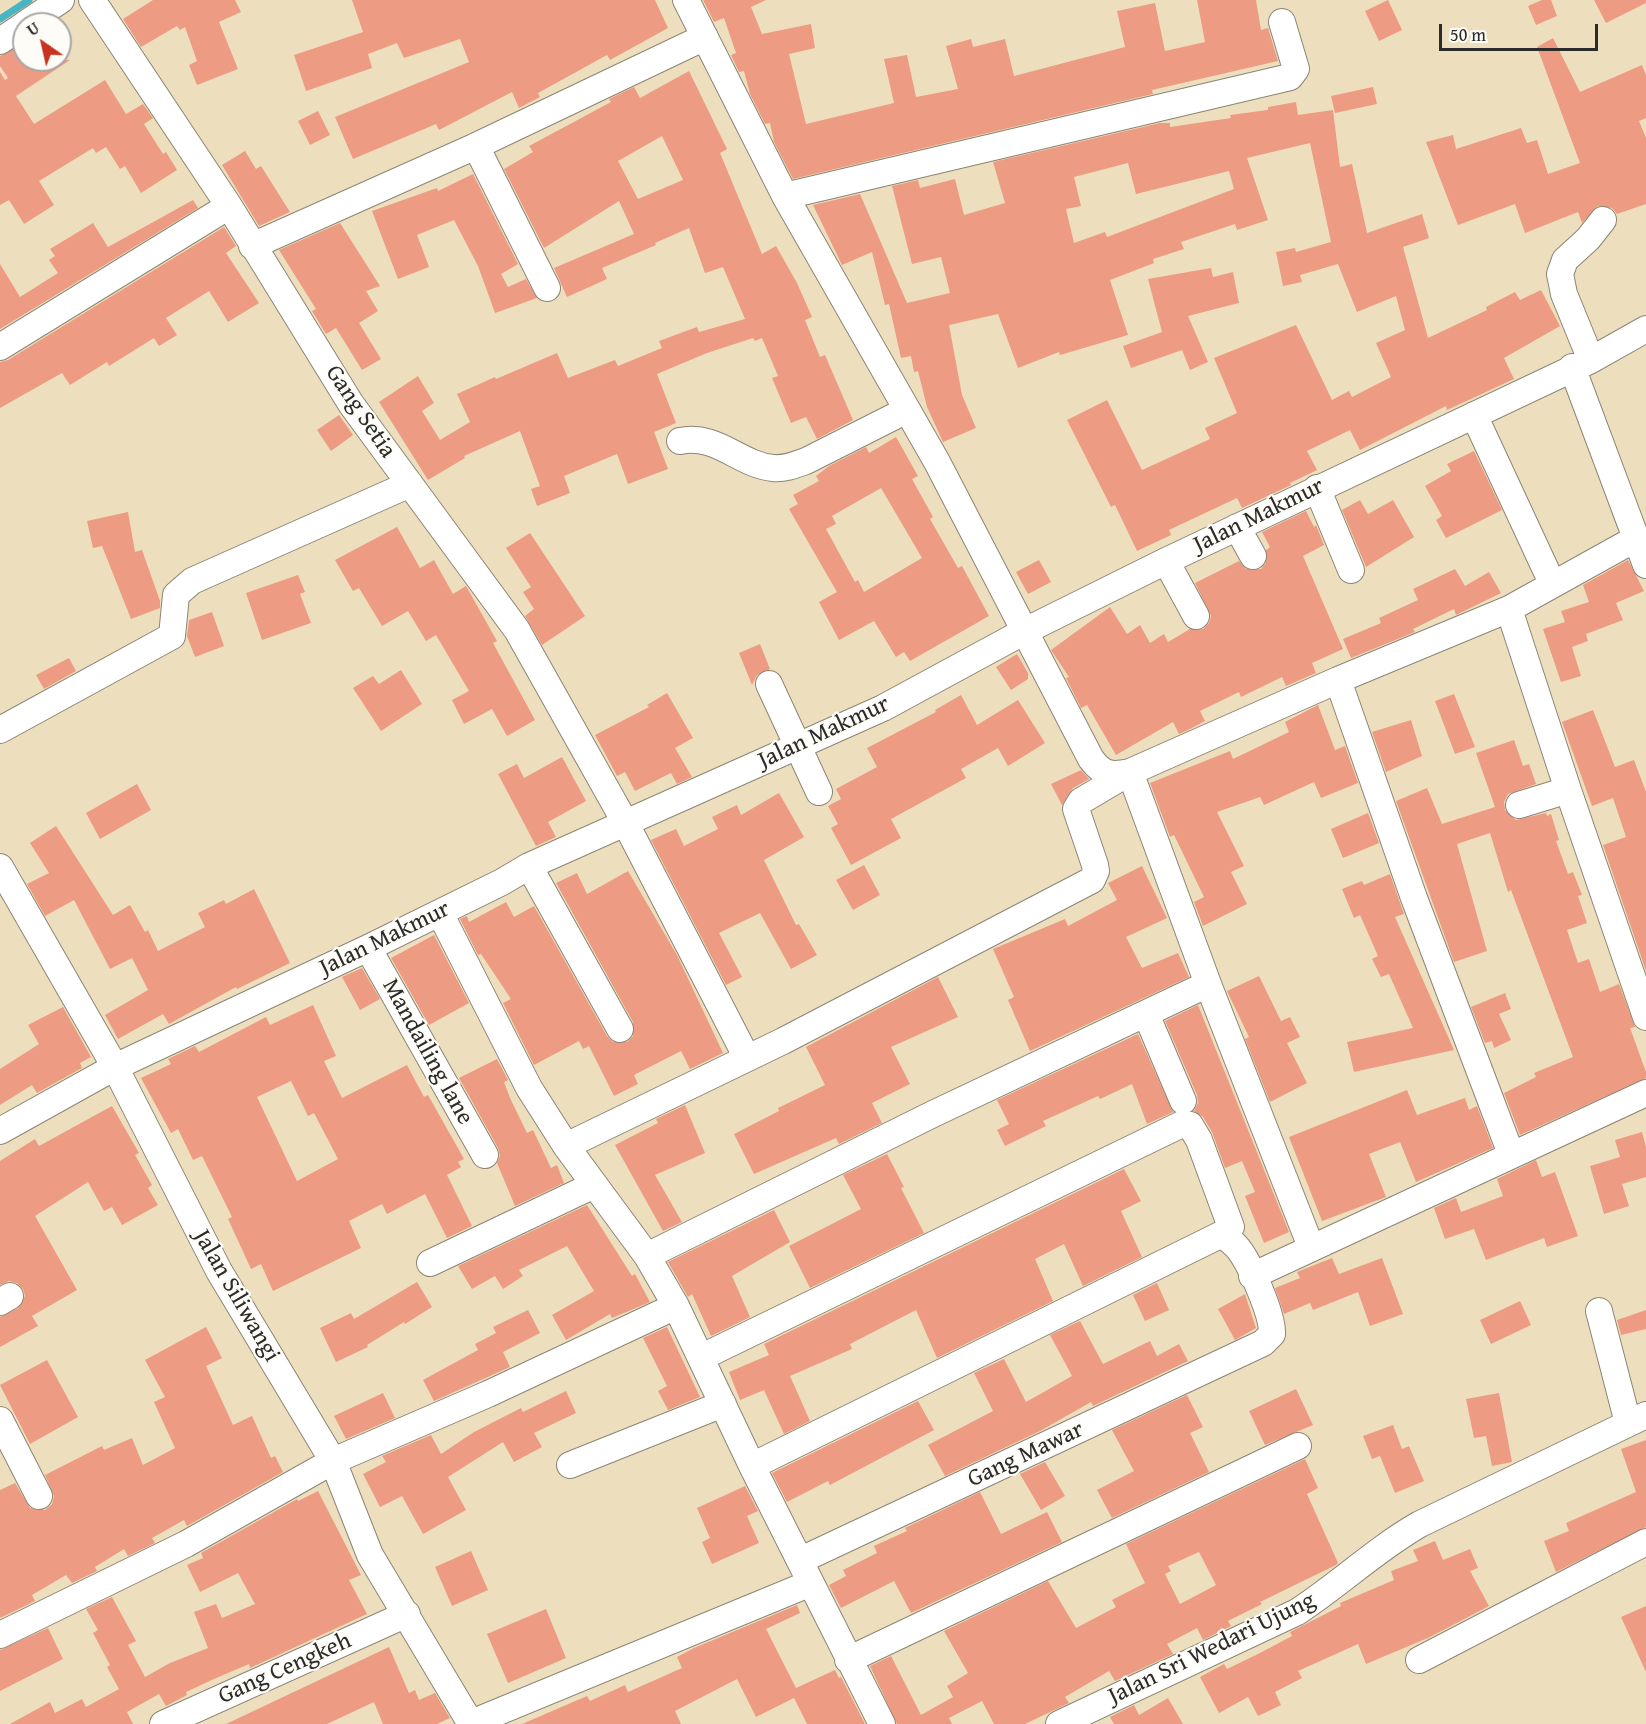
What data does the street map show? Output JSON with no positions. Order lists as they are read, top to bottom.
{
  "streets": {
    "street": [
      "Gang Setia",
      "Jalan Makmur",
      "Mandailing lane",
      "Jalan Siliwangi",
      "Gang Mawar",
      "Jalan Sri Wedari Ujung",
      "Gang Cengkeh"
    ]
  },
  "crossings": [
    ["Gang Setia", "Jalan Makmur"],
    ["Jalan Makmur", "Mandailing lane"],
    ["Jalan Makmur", "Jalan Siliwangi"],
    ["Jalan Siliwangi", "Gang Cengkeh"]
  ],
  "scale_bar": "50 m",
  "north": "top left"
}
